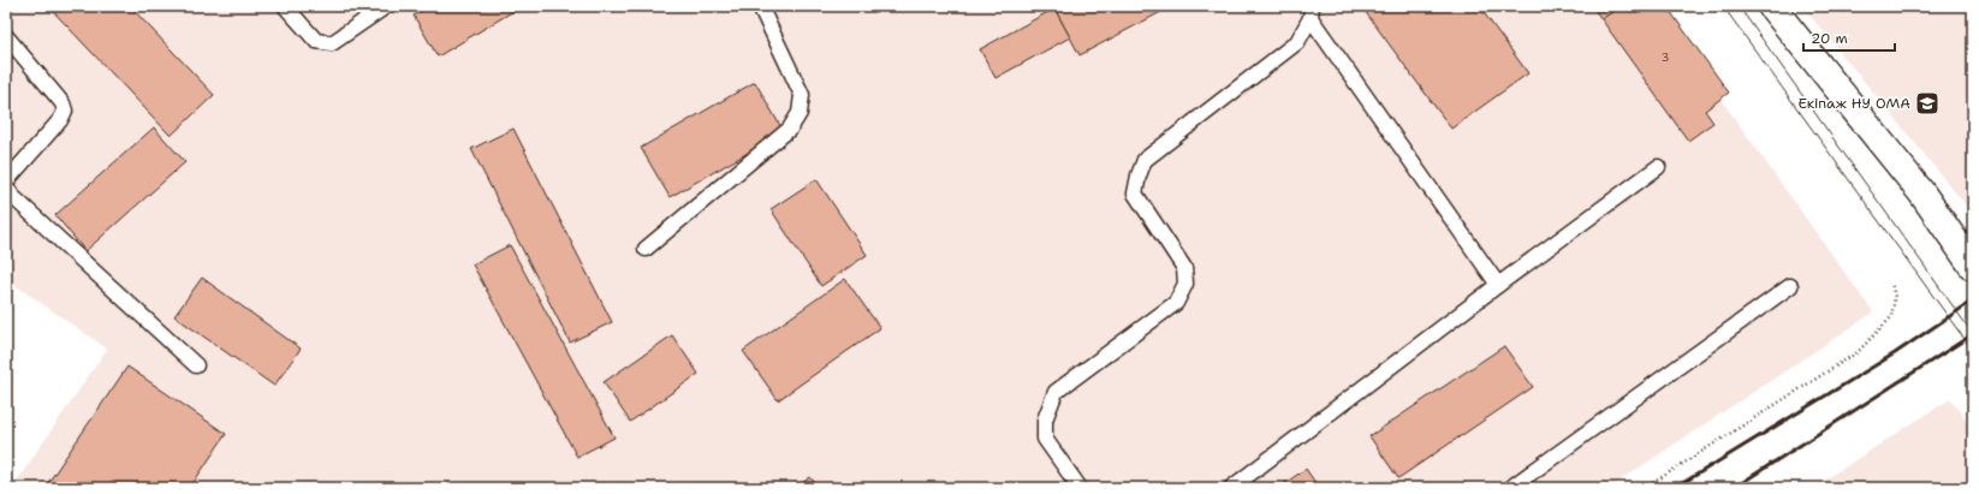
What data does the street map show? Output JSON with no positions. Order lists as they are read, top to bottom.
{
  "places": {
    "school or university": ["Екіпаж НУ ОМА"]
  },
  "house_numbers": ["3"],
  "scale_bar": "20 m"
}
